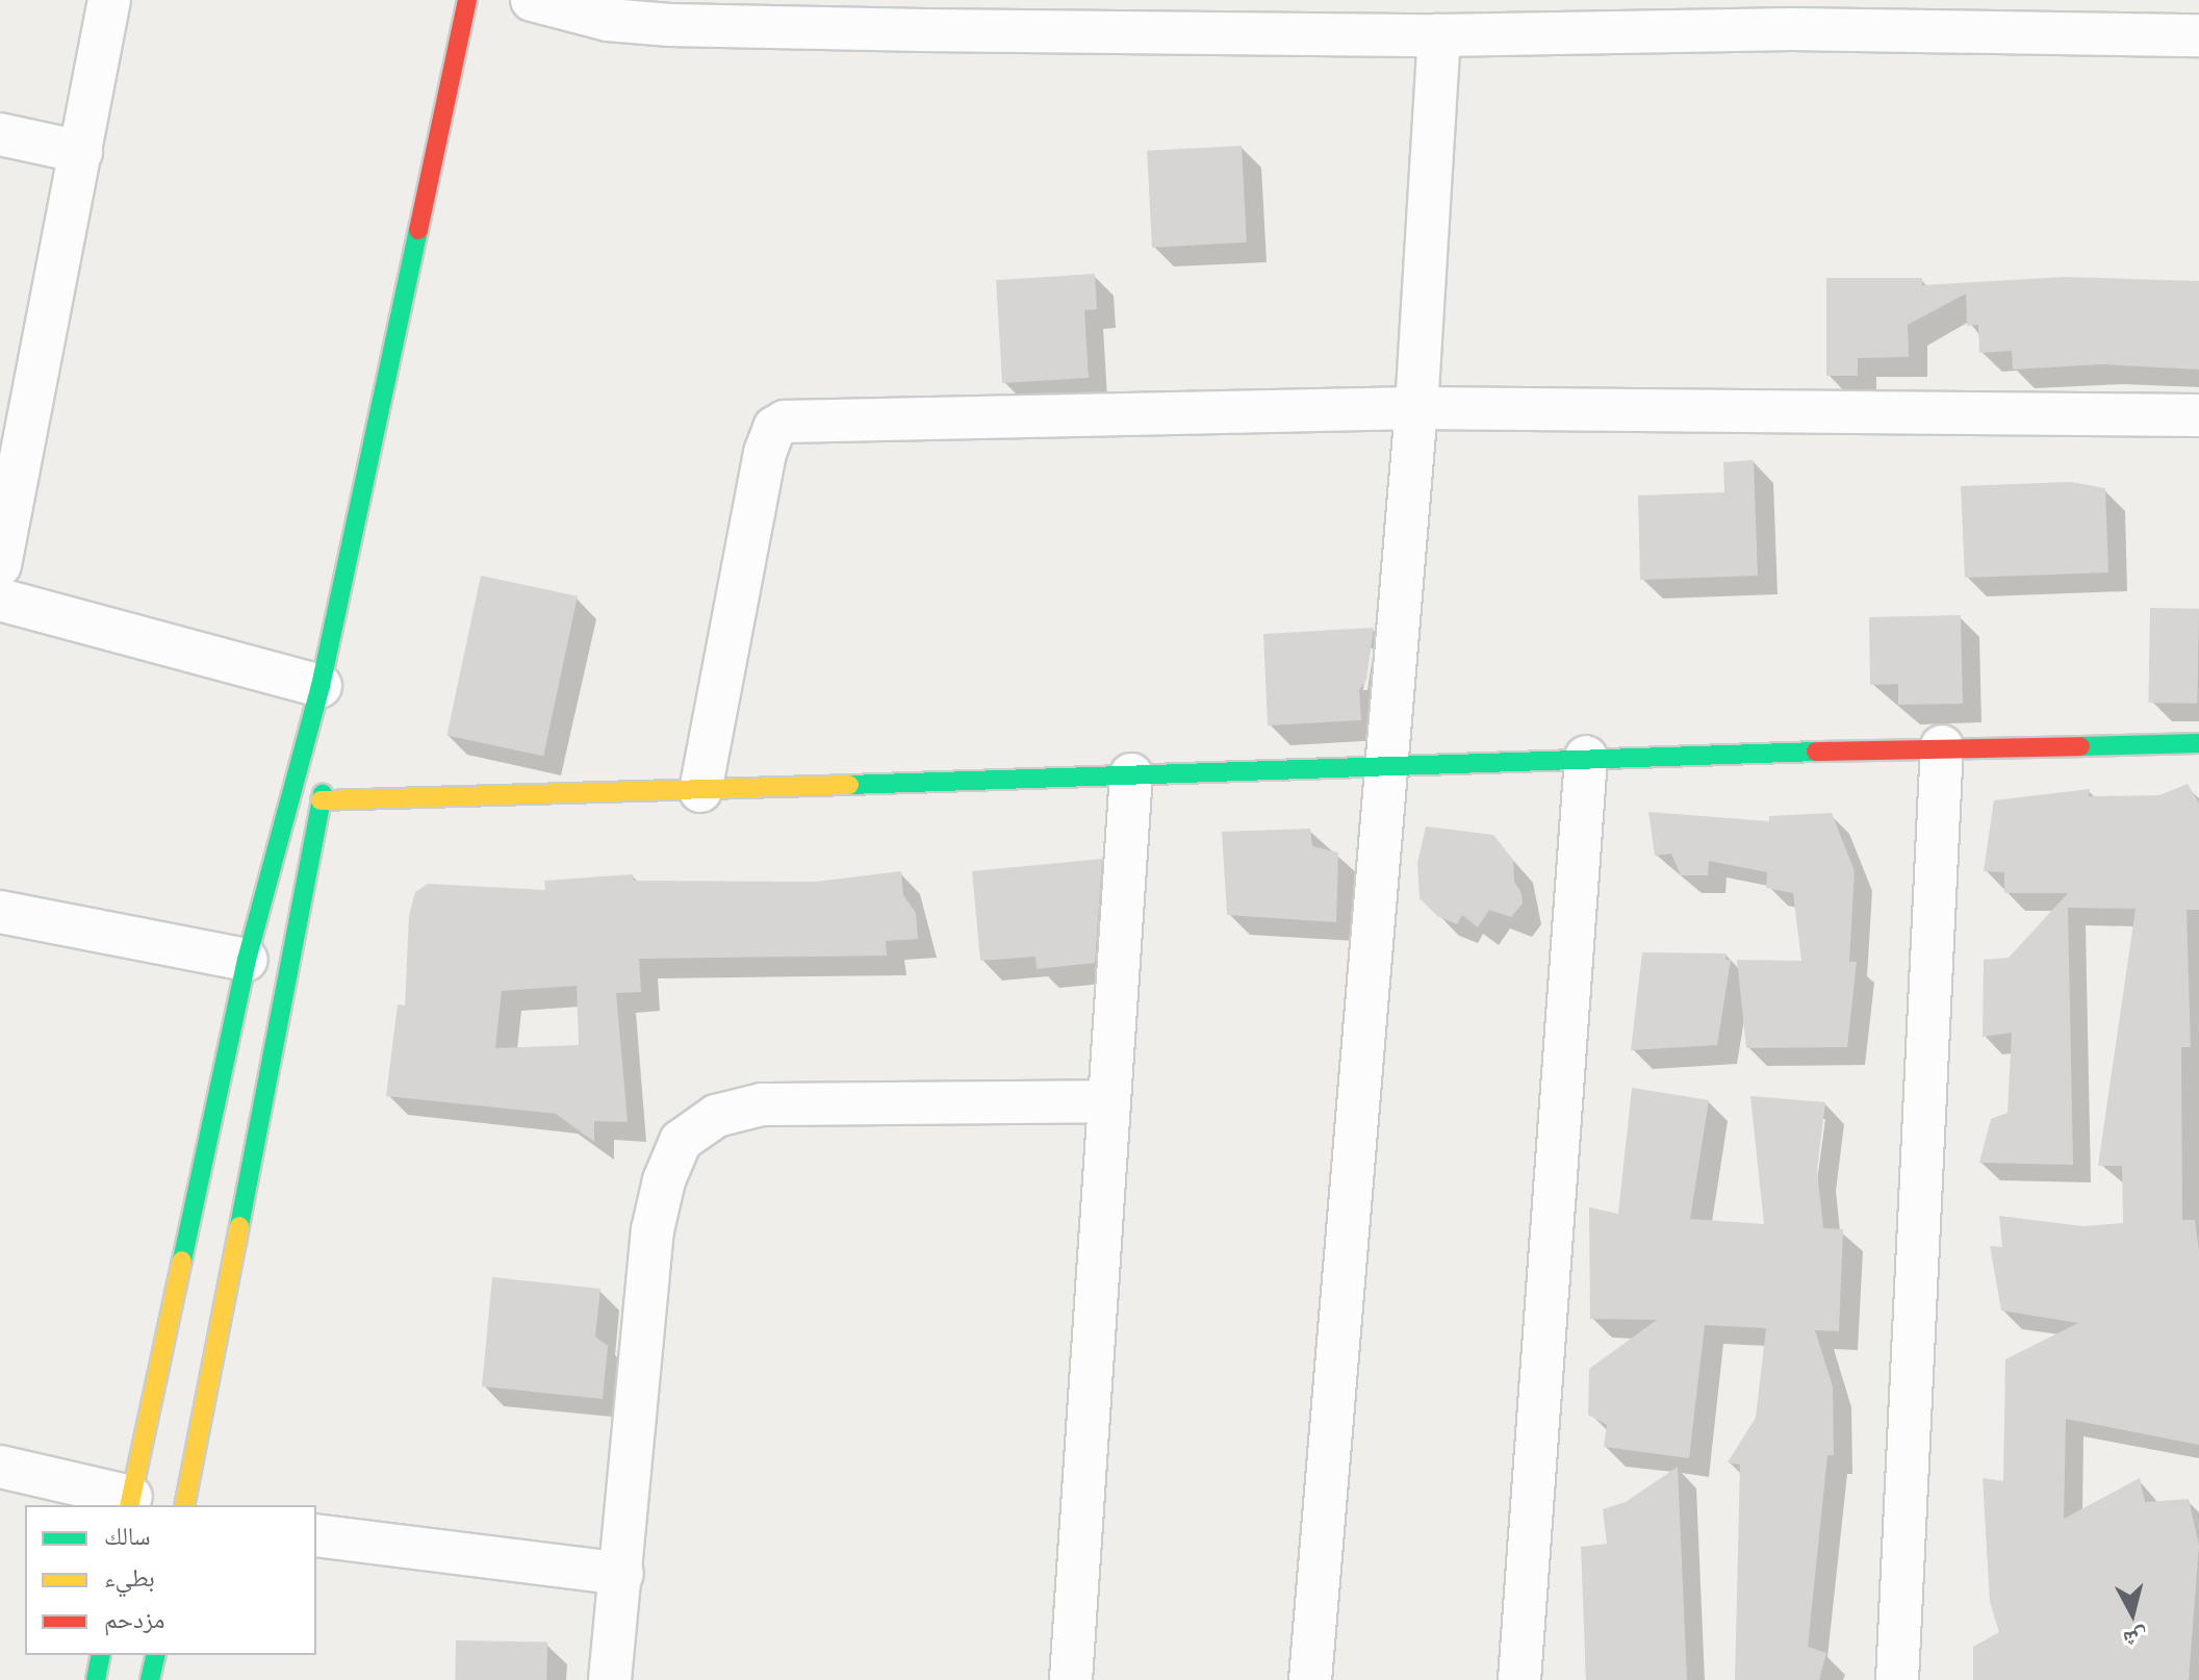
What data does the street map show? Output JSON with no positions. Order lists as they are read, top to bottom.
{
  "legend": ["سالك", "بطيء", "مزدحم"],
  "north": "bottom"
}
